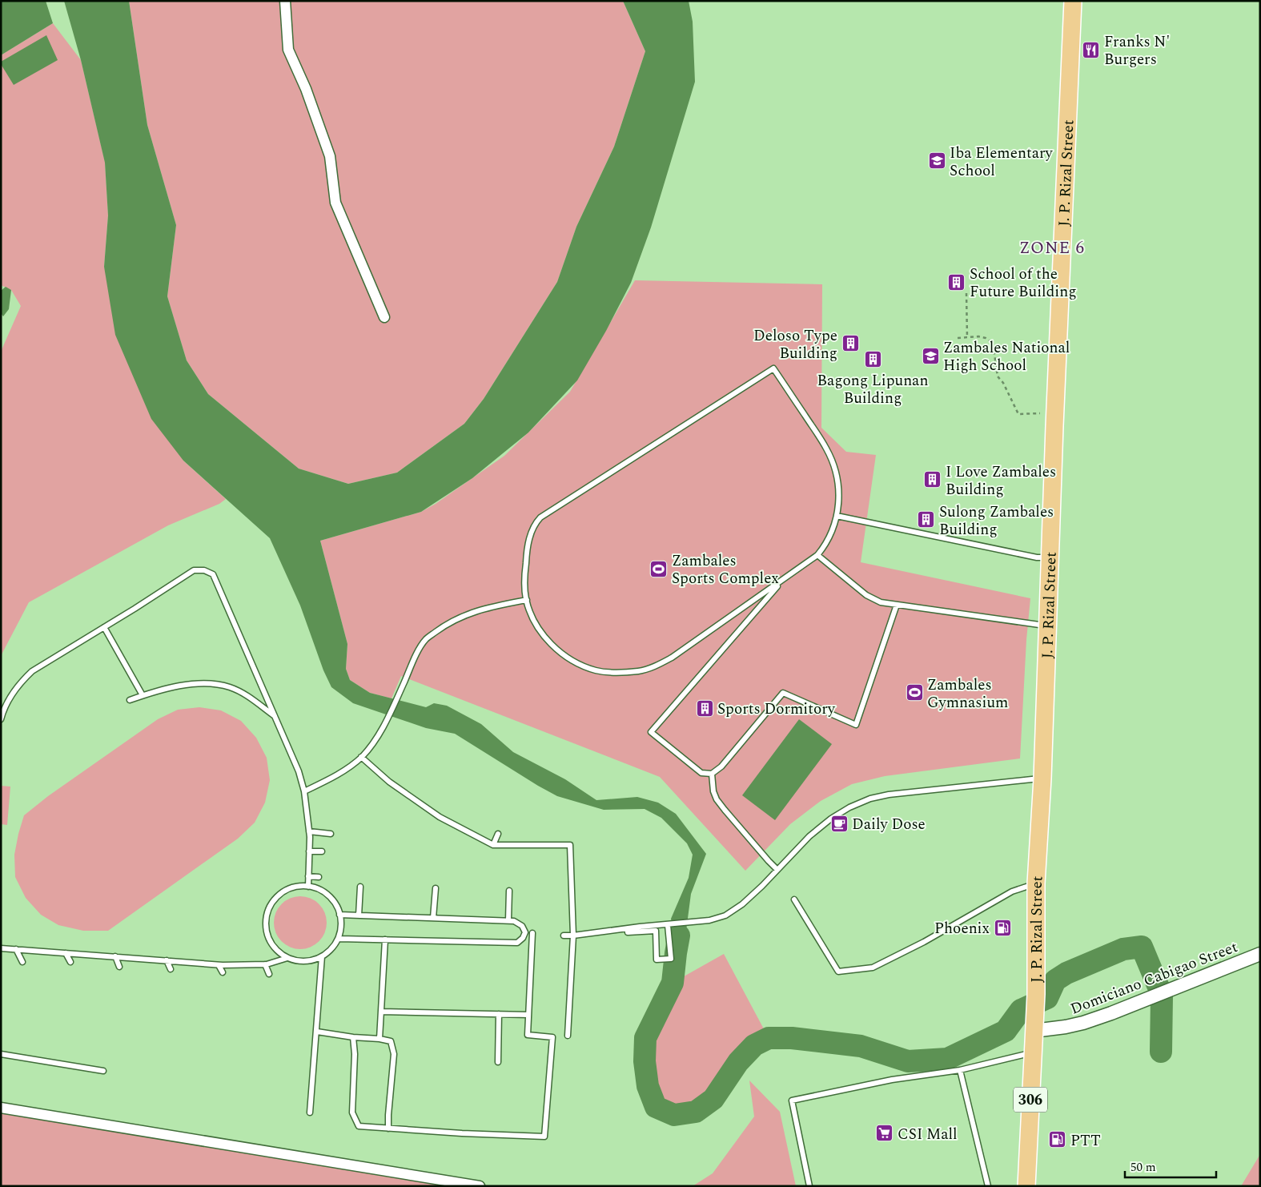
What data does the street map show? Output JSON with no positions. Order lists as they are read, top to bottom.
{
  "streets": {
    "main road": ["J. P. Rizal Street", "306"],
    "street": ["Domiciano Cabigao Street"]
  },
  "crossings": [
    ["J. P. Rizal Street", "Domiciano Cabigao Street"]
  ],
  "districts": ["ZONE 6"],
  "places": {
    "restaurant": ["Franks N' Burgers"],
    "school or university": ["Iba Elementary School", "Zambales National High School"],
    "building": [
      "School of the Future Building",
      "Deloso Type Building",
      "Bagong Lipunan Building",
      "I Love Zambales Building",
      "Sulong Zambales Building",
      "Sports Dormitory"
    ],
    "sports": ["Zambales Sports Complex", "Zambales Gymnasium"],
    "cafe": ["Daily Dose"],
    "fuel station": ["Phoenix", "PTT"],
    "supermarket": ["CSI Mall"]
  },
  "scale_bar": "50 m"
}
